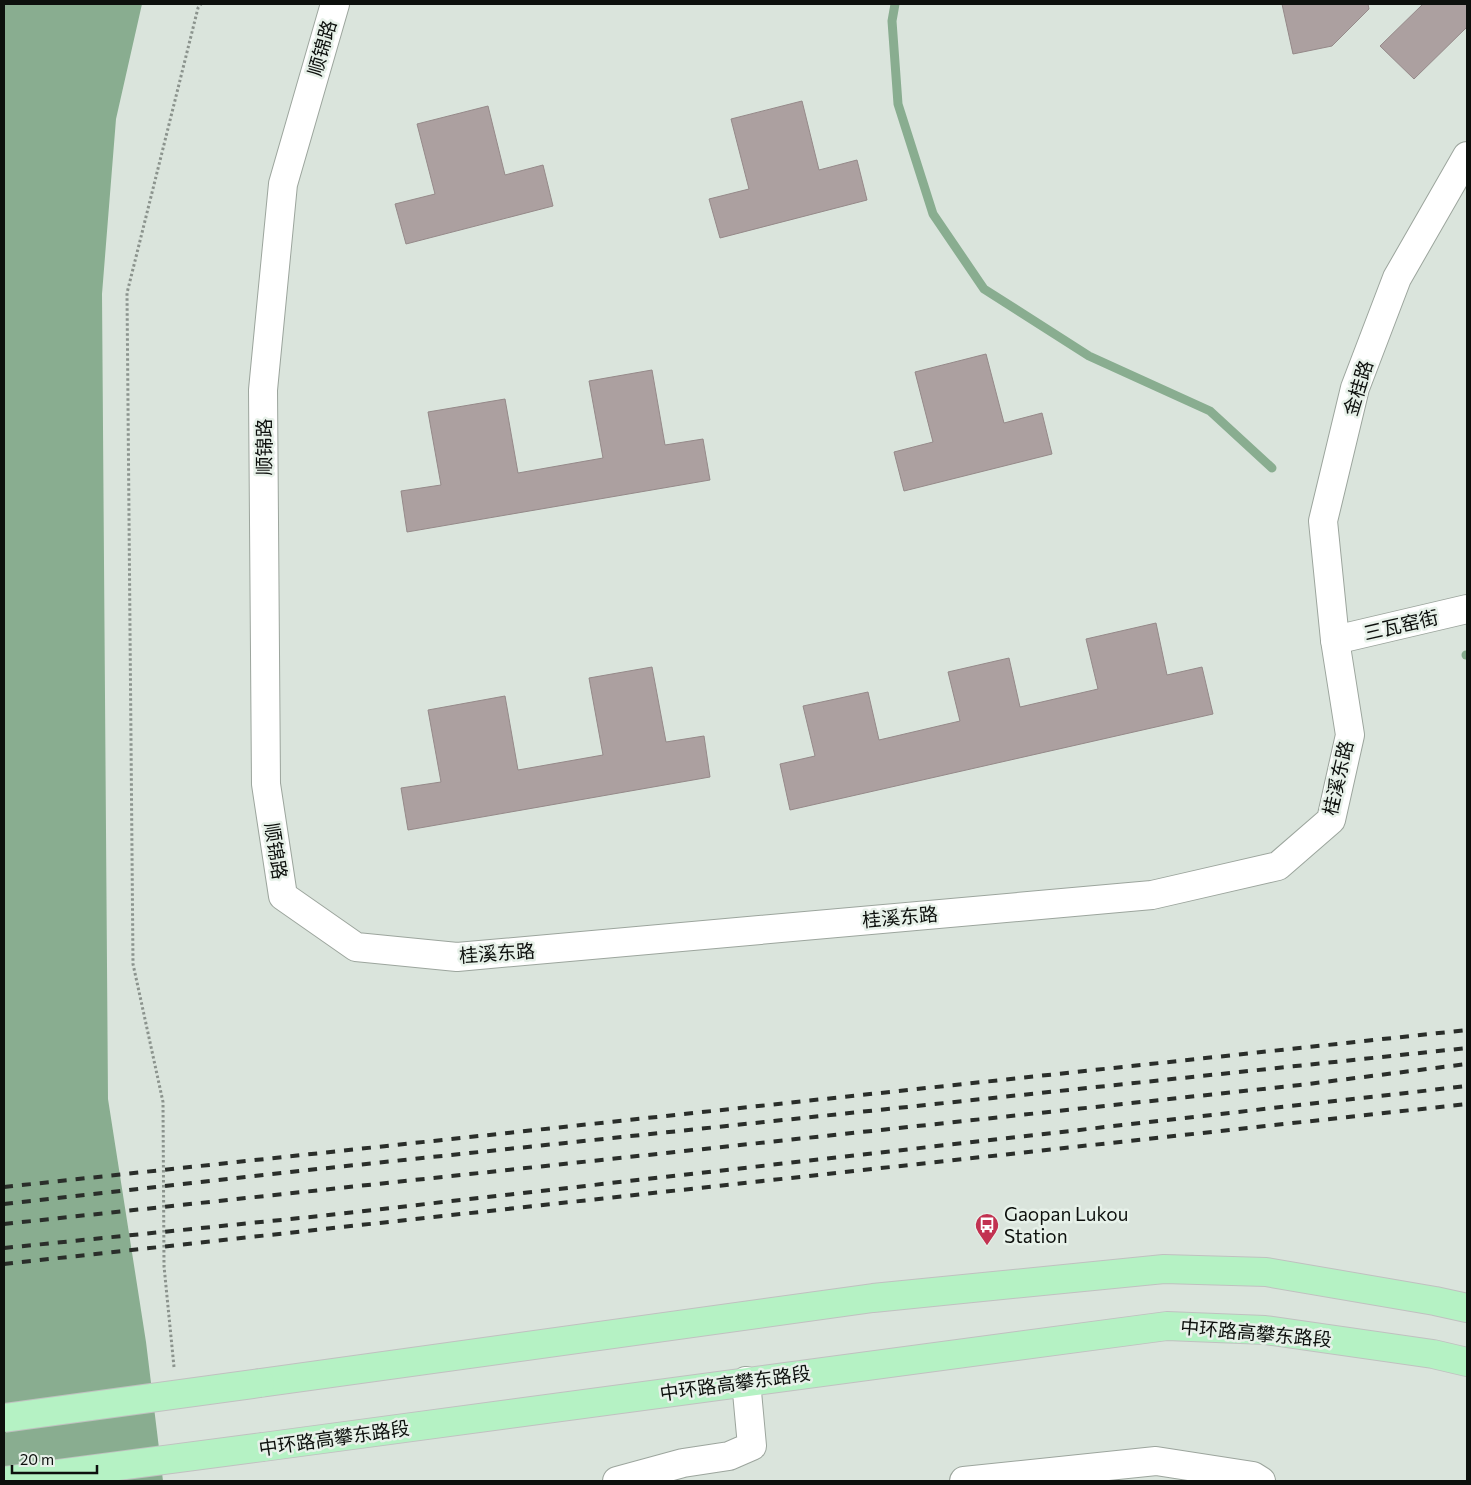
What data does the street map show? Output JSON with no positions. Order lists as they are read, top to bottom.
{
  "streets": {
    "main road": ["中环路高攀东路段"],
    "street": [
      "顺锦路",
      "金桂路",
      "三瓦窑街",
      "桂溪东路"
    ]
  },
  "crossings": [
    ["顺锦路", "桂溪东路"],
    ["金桂路", "三瓦窑街"],
    ["金桂路", "桂溪东路"],
    ["三瓦窑街", "桂溪东路"]
  ],
  "places": {
    "bus stop": ["Gaopan Lukou Station"]
  },
  "scale_bar": "20 m"
}
